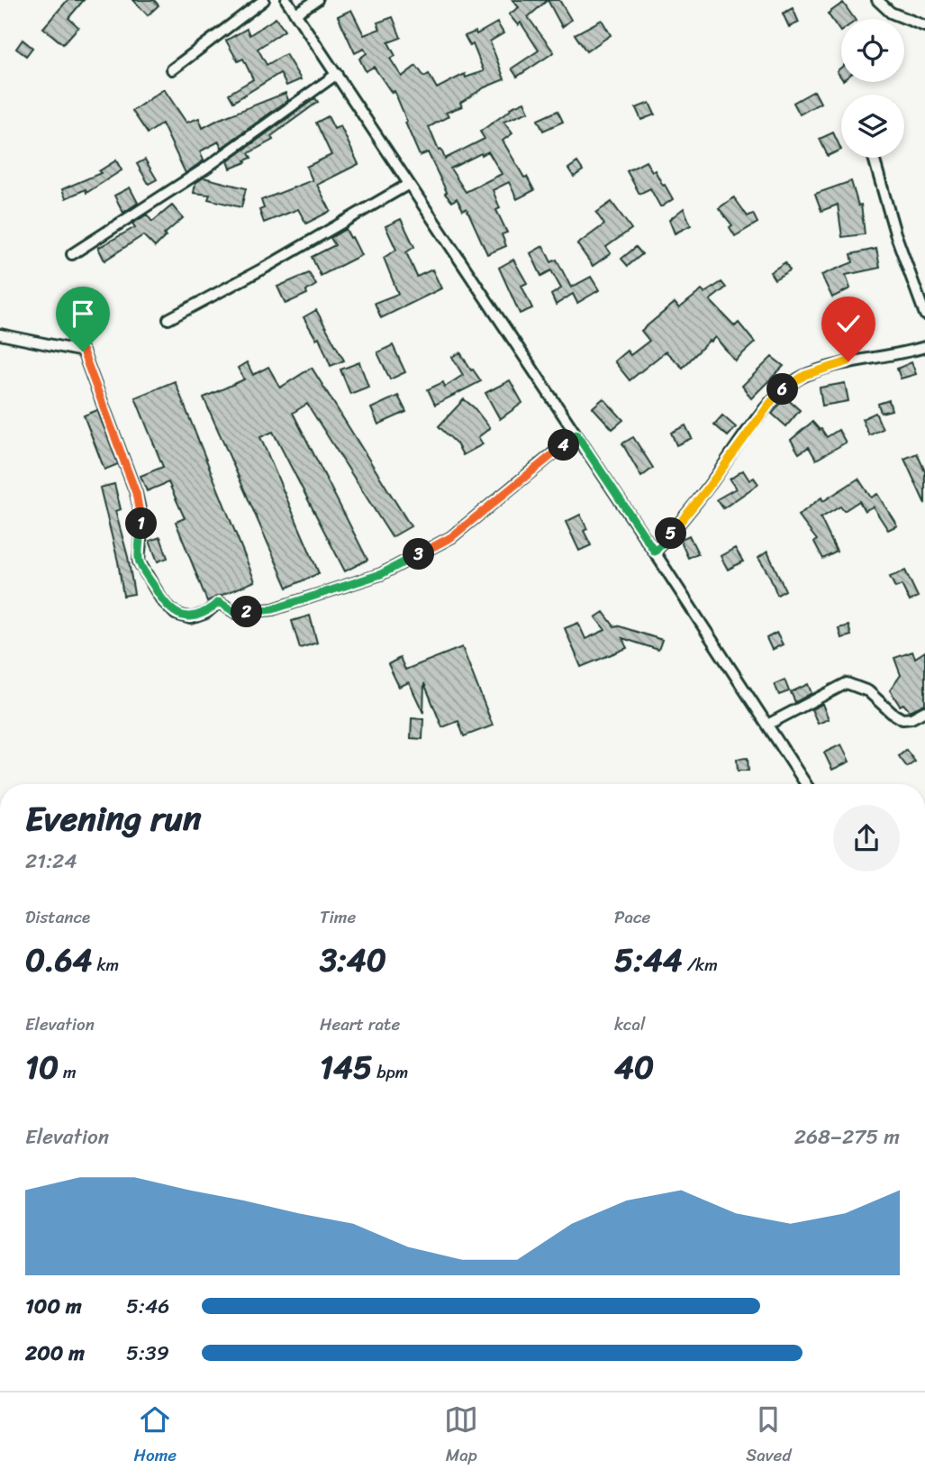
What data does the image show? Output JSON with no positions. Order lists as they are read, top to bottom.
{
  "page": {
    "pins": [
      "6",
      "4",
      "1",
      "5",
      "3",
      "2"
    ],
    "heading": ["Evening run", "21:24"],
    "stats": [
      ["Distance", "0.64 km"],
      ["Time", "3:40"],
      ["Pace", "5:44 /km"],
      ["Elevation", "10 m"],
      ["Heart rate", "145 bpm"],
      ["kcal", "40"]
    ],
    "chart": ["Elevation", "268–275 m"],
    "list": [
      {
        "name": "100 m",
        "note": "5:46"
      },
      {
        "name": "200 m",
        "note": "5:39"
      }
    ],
    "tabs": ["Home", "Map", "Saved"]
  }
}
